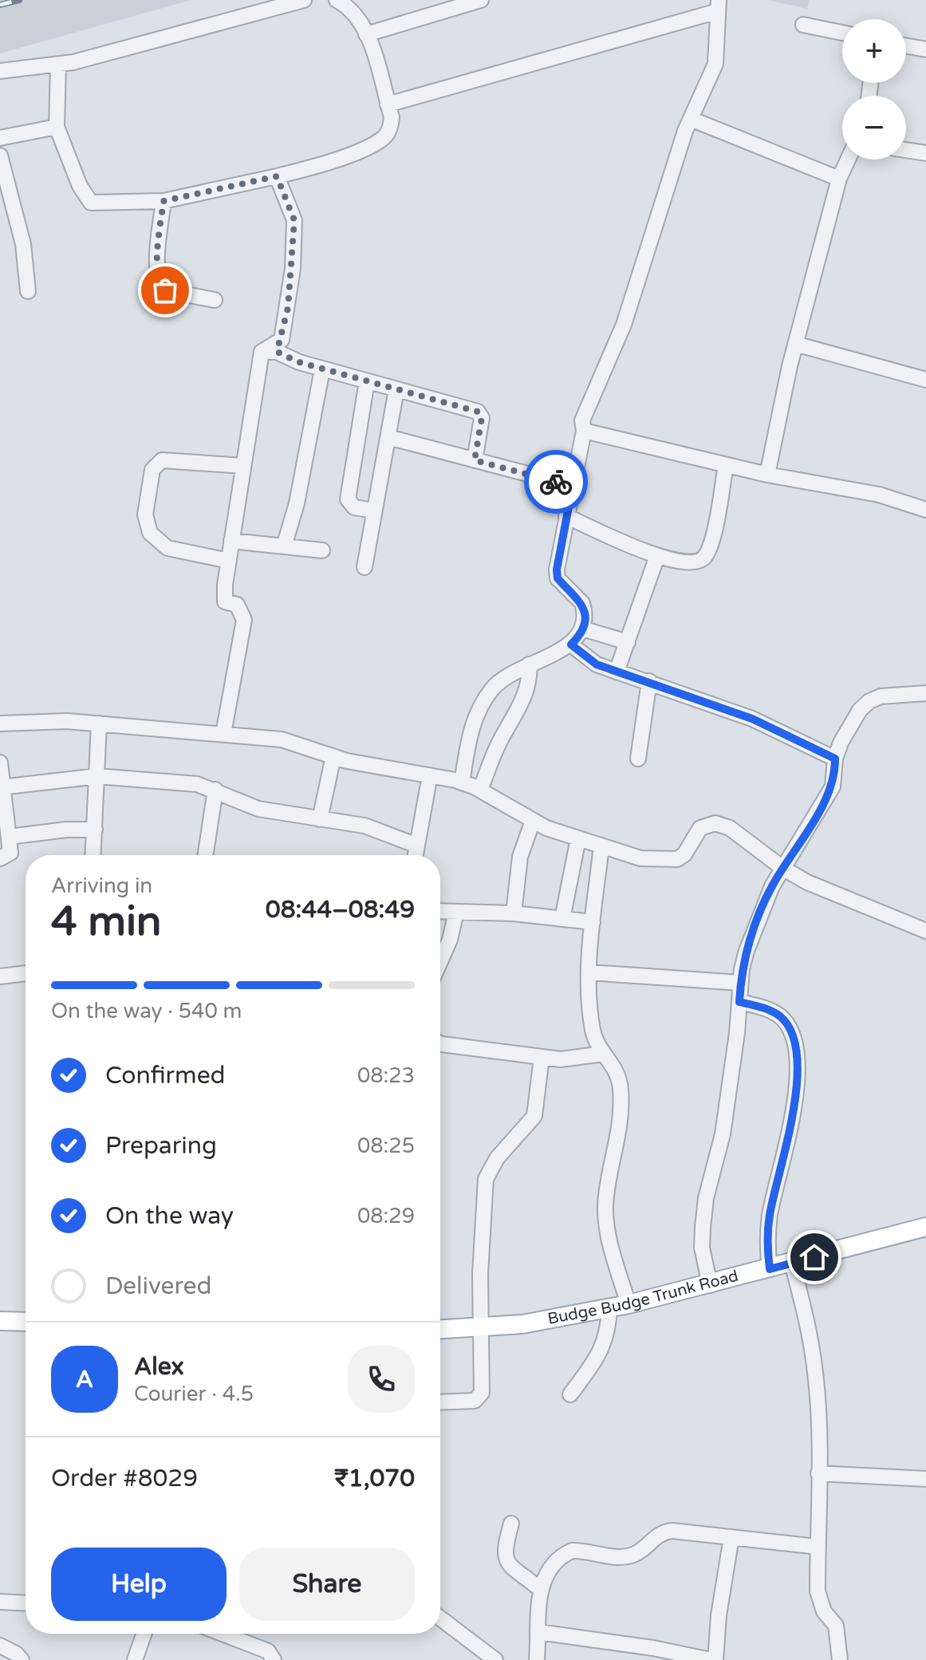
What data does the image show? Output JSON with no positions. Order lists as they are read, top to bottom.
{
  "streets": {
    "main road": ["Budge Budge Trunk Road"]
  },
  "page": {
    "map_buttons": ["+", "−"],
    "heading": ["4 min", "Arriving in", "08:44–08:49"],
    "panel": [
      "Alex",
      "Courier · 4.5",
      "Order #8029",
      "₹1,070"
    ],
    "bar": "On the way · 540 m",
    "list": [
      ["Confirmed", "08:23"],
      ["Preparing", "08:25"],
      ["On the way", "08:29"],
      "Delivered"
    ],
    "round": "A",
    "buttons": ["Help", "Share"]
  }
}
